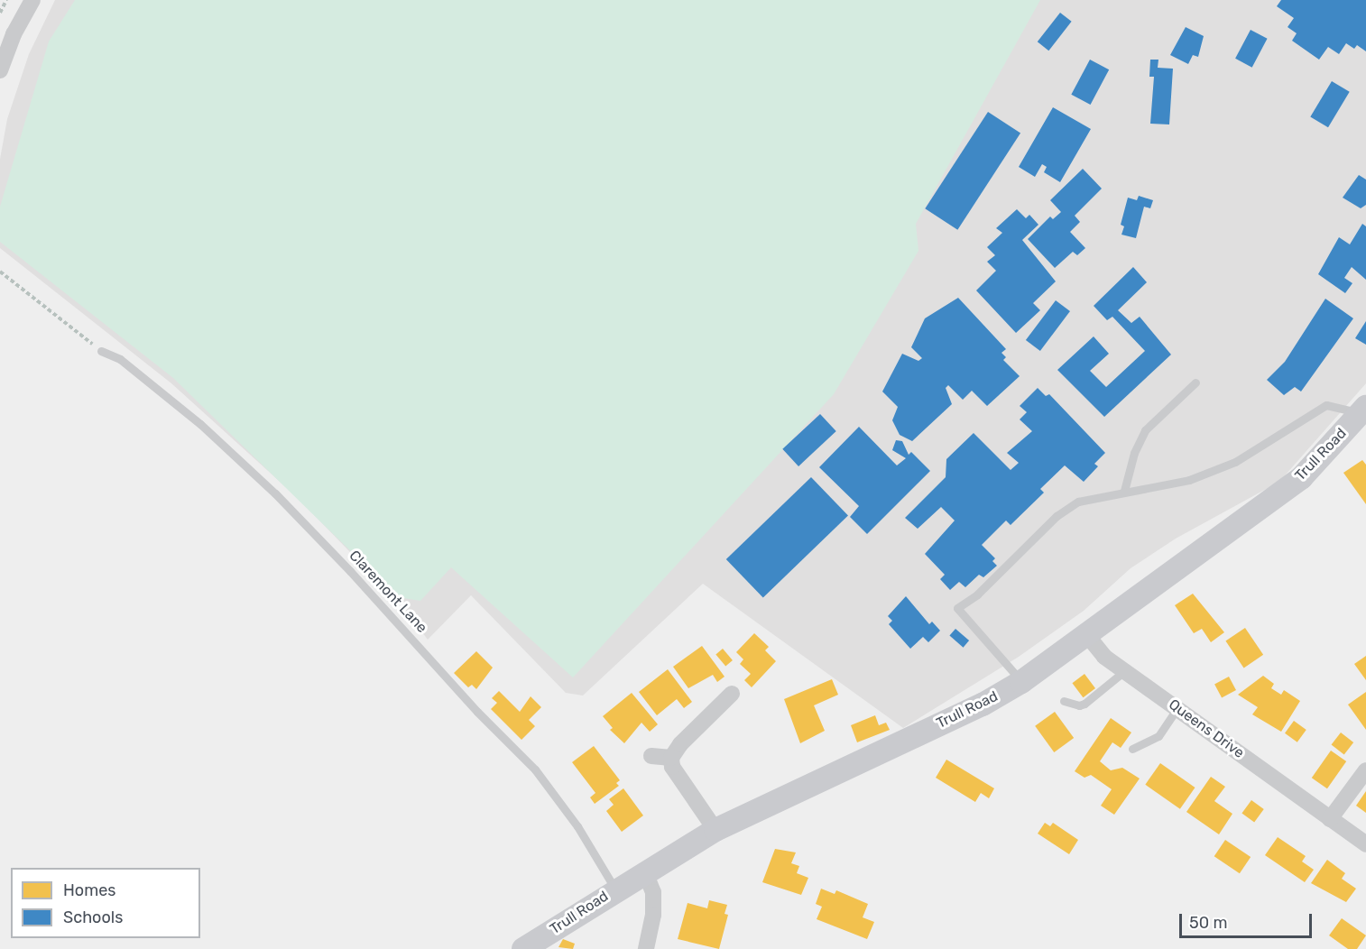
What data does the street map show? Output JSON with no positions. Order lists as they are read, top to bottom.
{
  "streets": {
    "street": ["Trull Road", "Queens Drive"],
    "lane": ["Claremont Lane"]
  },
  "crossings": [
    ["Trull Road", "Claremont Lane"],
    ["Trull Road", "Queens Drive"]
  ],
  "legend": ["Homes", "Schools"],
  "scale_bar": "50 m"
}
